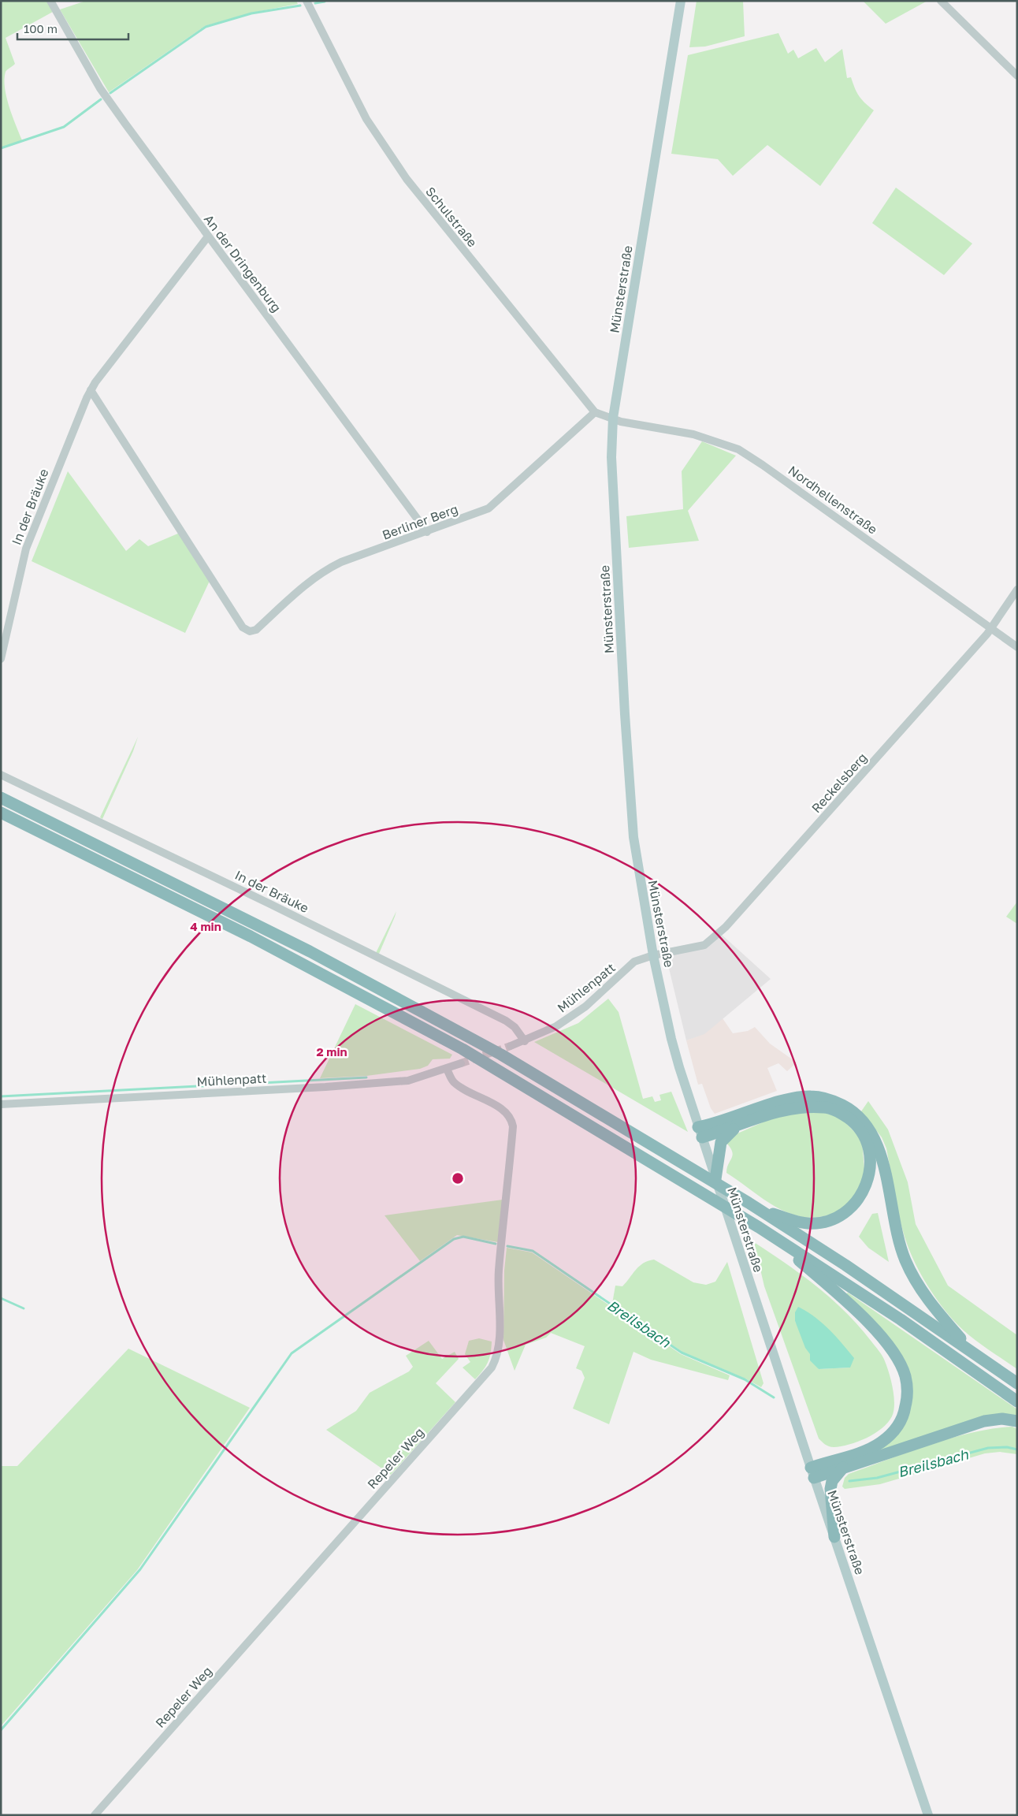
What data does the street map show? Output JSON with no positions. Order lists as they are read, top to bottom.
{
  "streets": {
    "main road": ["Münsterstraße"],
    "street": [
      "Schulstraße",
      "An der Dringenburg",
      "Nordhellenstraße",
      "In der Bräuke",
      "Berliner Berg",
      "Reckelsberg",
      "Mühlenpatt",
      "Repeler Weg"
    ]
  },
  "crossings": [
    ["Schulstraße", "Berliner Berg"],
    ["An der Dringenburg", "In der Bräuke"],
    ["An der Dringenburg", "Berliner Berg"],
    ["Münsterstraße", "Nordhellenstraße"],
    ["Münsterstraße", "Reckelsberg"],
    ["Münsterstraße", "Mühlenpatt"],
    ["Nordhellenstraße", "Reckelsberg"],
    ["In der Bräuke", "Berliner Berg"],
    ["In der Bräuke", "Mühlenpatt"],
    ["Reckelsberg", "Mühlenpatt"],
    ["Mühlenpatt", "Repeler Weg"]
  ],
  "water": ["Breilsbach"],
  "scale_bar": "100 m",
  "rings": ["4 min", "2 min"]
}
